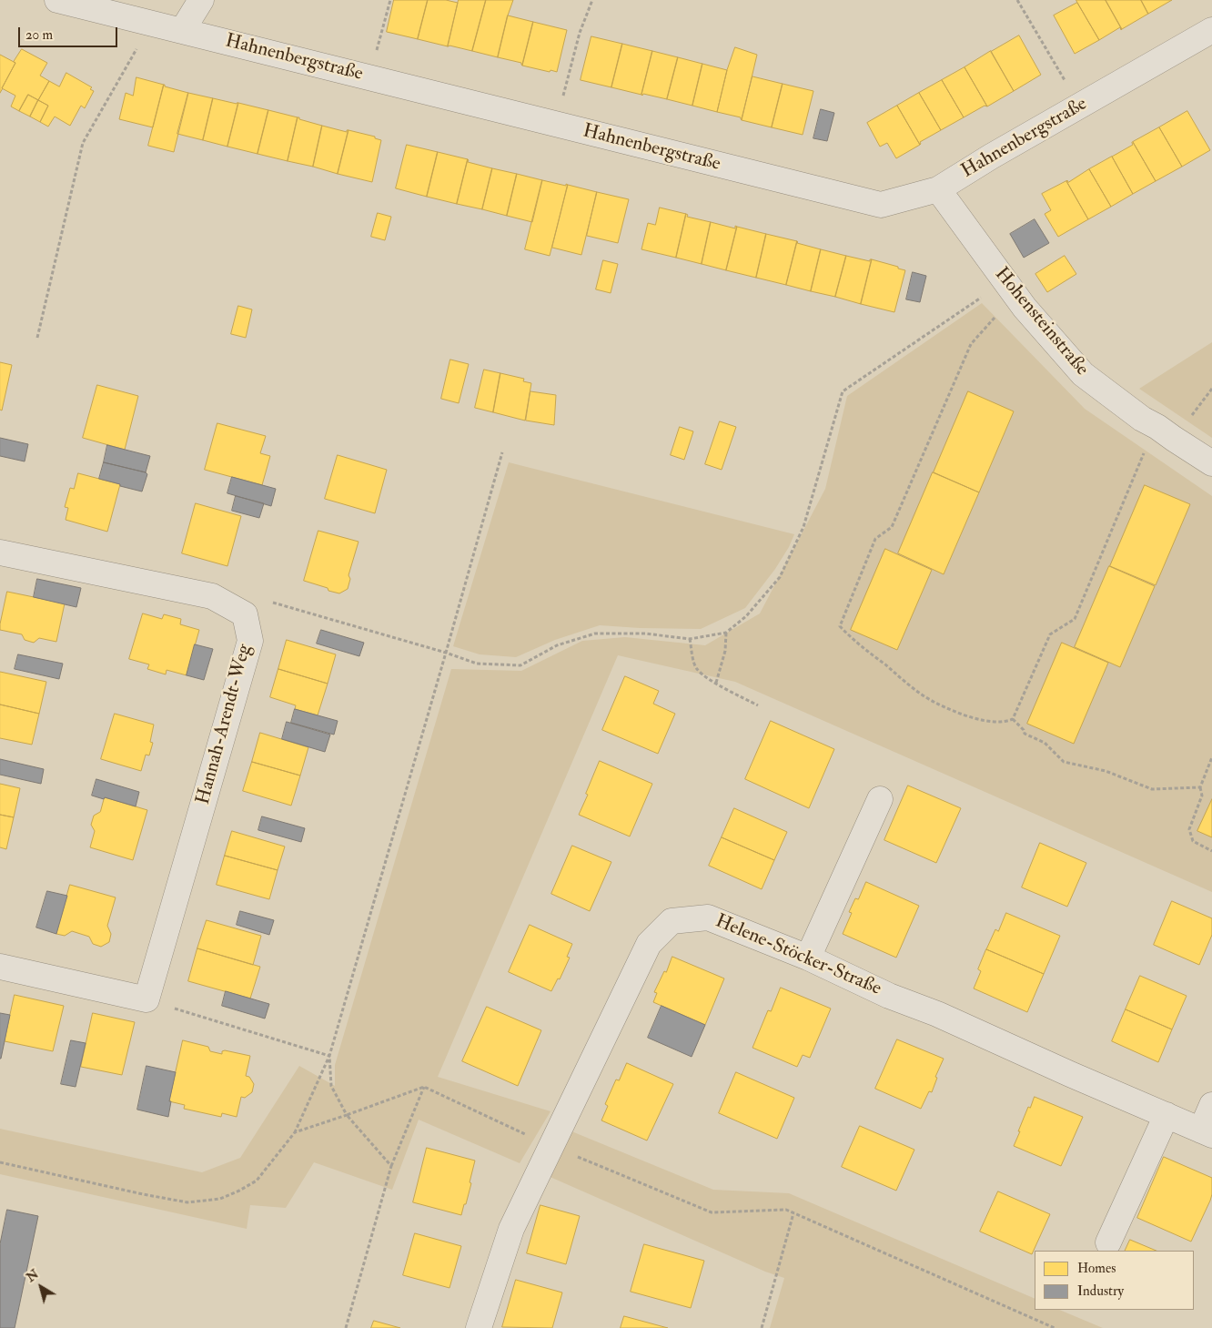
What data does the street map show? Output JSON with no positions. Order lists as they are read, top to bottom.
{
  "streets": {
    "street": [
      "Hahnenbergstraße",
      "Hohensteinstraße",
      "Hannah-Arendt-Weg",
      "Helene-Stöcker-Straße"
    ]
  },
  "crossings": [
    ["Hahnenbergstraße", "Hohensteinstraße"]
  ],
  "legend": ["Homes", "Industry"],
  "scale_bar": "20 m",
  "north": "top left"
}
